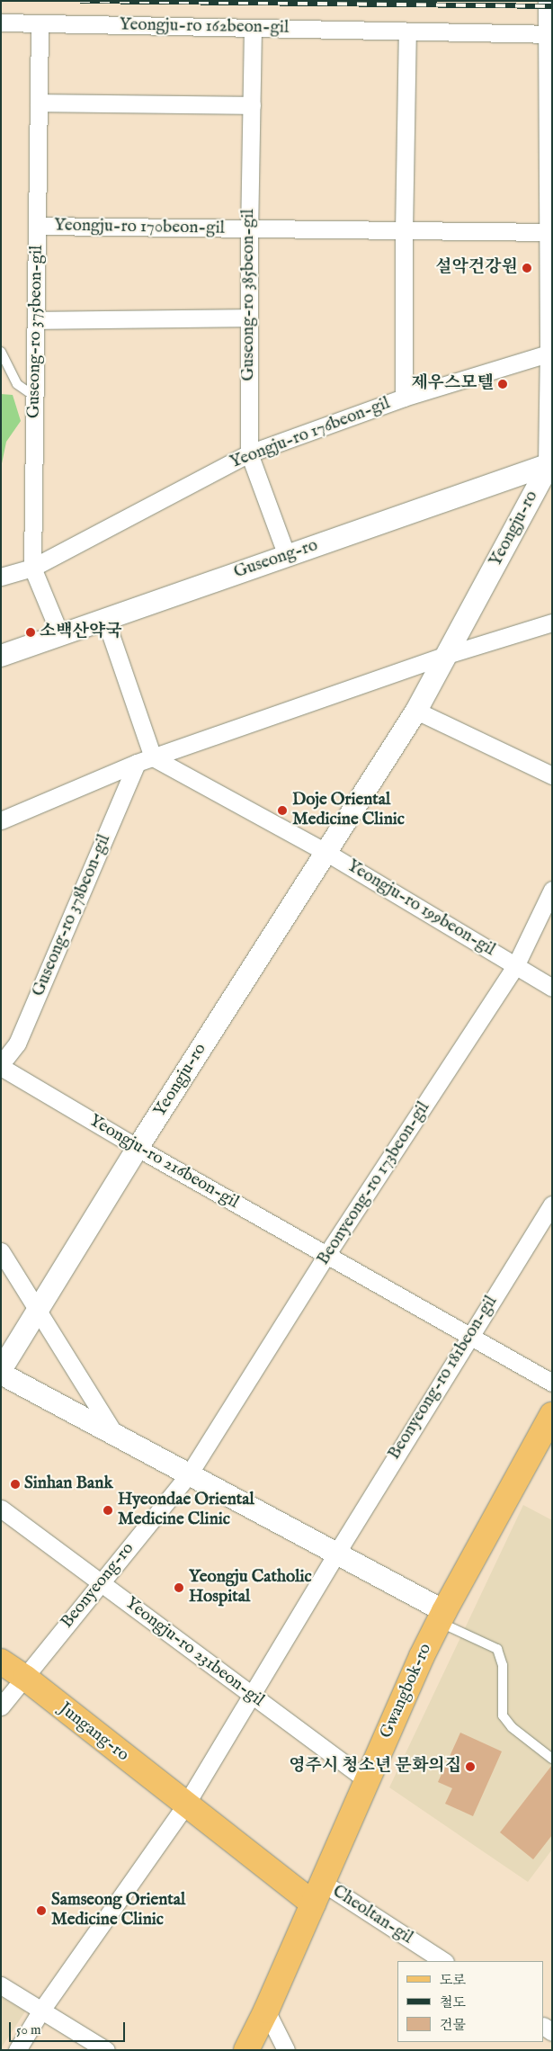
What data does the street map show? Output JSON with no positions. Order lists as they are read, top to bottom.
{
  "streets": {
    "main road": ["Gwangbok-ro", "Jungang-ro"],
    "street": [
      "Yeongju-ro 162beon-gil",
      "Yeongju-ro 170beon-gil",
      "Guseong-ro 385beon-gil",
      "Guseong-ro 375beon-gil",
      "Yeongju-ro 176beon-gil",
      "Yeongju-ro",
      "Guseong-ro",
      "Yeongju-ro 199beon-gil",
      "Guseong-ro 378beon-gil",
      "Yeongju-ro 216beon-gil",
      "Beonyeong-ro 173beon-gil",
      "Beonyeong-ro 181beon-gil",
      "Beonyeong-ro",
      "Yeongju-ro 231beon-gil",
      "Cheoltan-gil"
    ]
  },
  "crossings": [
    ["Yeongju-ro 162beon-gil", "Guseong-ro 385beon-gil"],
    ["Yeongju-ro 162beon-gil", "Guseong-ro 375beon-gil"],
    ["Yeongju-ro 162beon-gil", "Yeongju-ro"],
    ["Yeongju-ro 170beon-gil", "Guseong-ro 385beon-gil"],
    ["Yeongju-ro 170beon-gil", "Guseong-ro 375beon-gil"],
    ["Yeongju-ro 170beon-gil", "Yeongju-ro"],
    ["Guseong-ro 385beon-gil", "Yeongju-ro 176beon-gil"],
    ["Guseong-ro 385beon-gil", "Guseong-ro"],
    ["Guseong-ro 375beon-gil", "Yeongju-ro 176beon-gil"],
    ["Guseong-ro 375beon-gil", "Guseong-ro"],
    ["Yeongju-ro 176beon-gil", "Yeongju-ro"],
    ["Yeongju-ro", "Guseong-ro"],
    ["Yeongju-ro", "Yeongju-ro 199beon-gil"],
    ["Yeongju-ro", "Yeongju-ro 216beon-gil"],
    ["Yeongju-ro 199beon-gil", "Beonyeong-ro 173beon-gil"],
    ["Guseong-ro 378beon-gil", "Yeongju-ro 216beon-gil"],
    ["Yeongju-ro 216beon-gil", "Beonyeong-ro 173beon-gil"],
    ["Yeongju-ro 216beon-gil", "Beonyeong-ro 181beon-gil"],
    ["Beonyeong-ro 173beon-gil", "Beonyeong-ro"],
    ["Beonyeong-ro", "Yeongju-ro 231beon-gil"],
    ["Beonyeong-ro", "Jungang-ro"],
    ["Yeongju-ro 231beon-gil", "Gwangbok-ro"],
    ["Gwangbok-ro", "Jungang-ro"],
    ["Gwangbok-ro", "Cheoltan-gil"],
    ["Jungang-ro", "Cheoltan-gil"]
  ],
  "places": [
    "설악건강원",
    "제우스모텔",
    "소백산약국",
    "Doje Oriental Medicine Clinic",
    "Sinhan Bank",
    "Hyeondae Oriental Medicine Clinic",
    "Yeongju Catholic Hospital",
    "영주시 청소년 문화의집",
    "Samseong Oriental Medicine Clinic"
  ],
  "legend": ["도로", "철도", "건물"],
  "scale_bar": "50 m"
}
